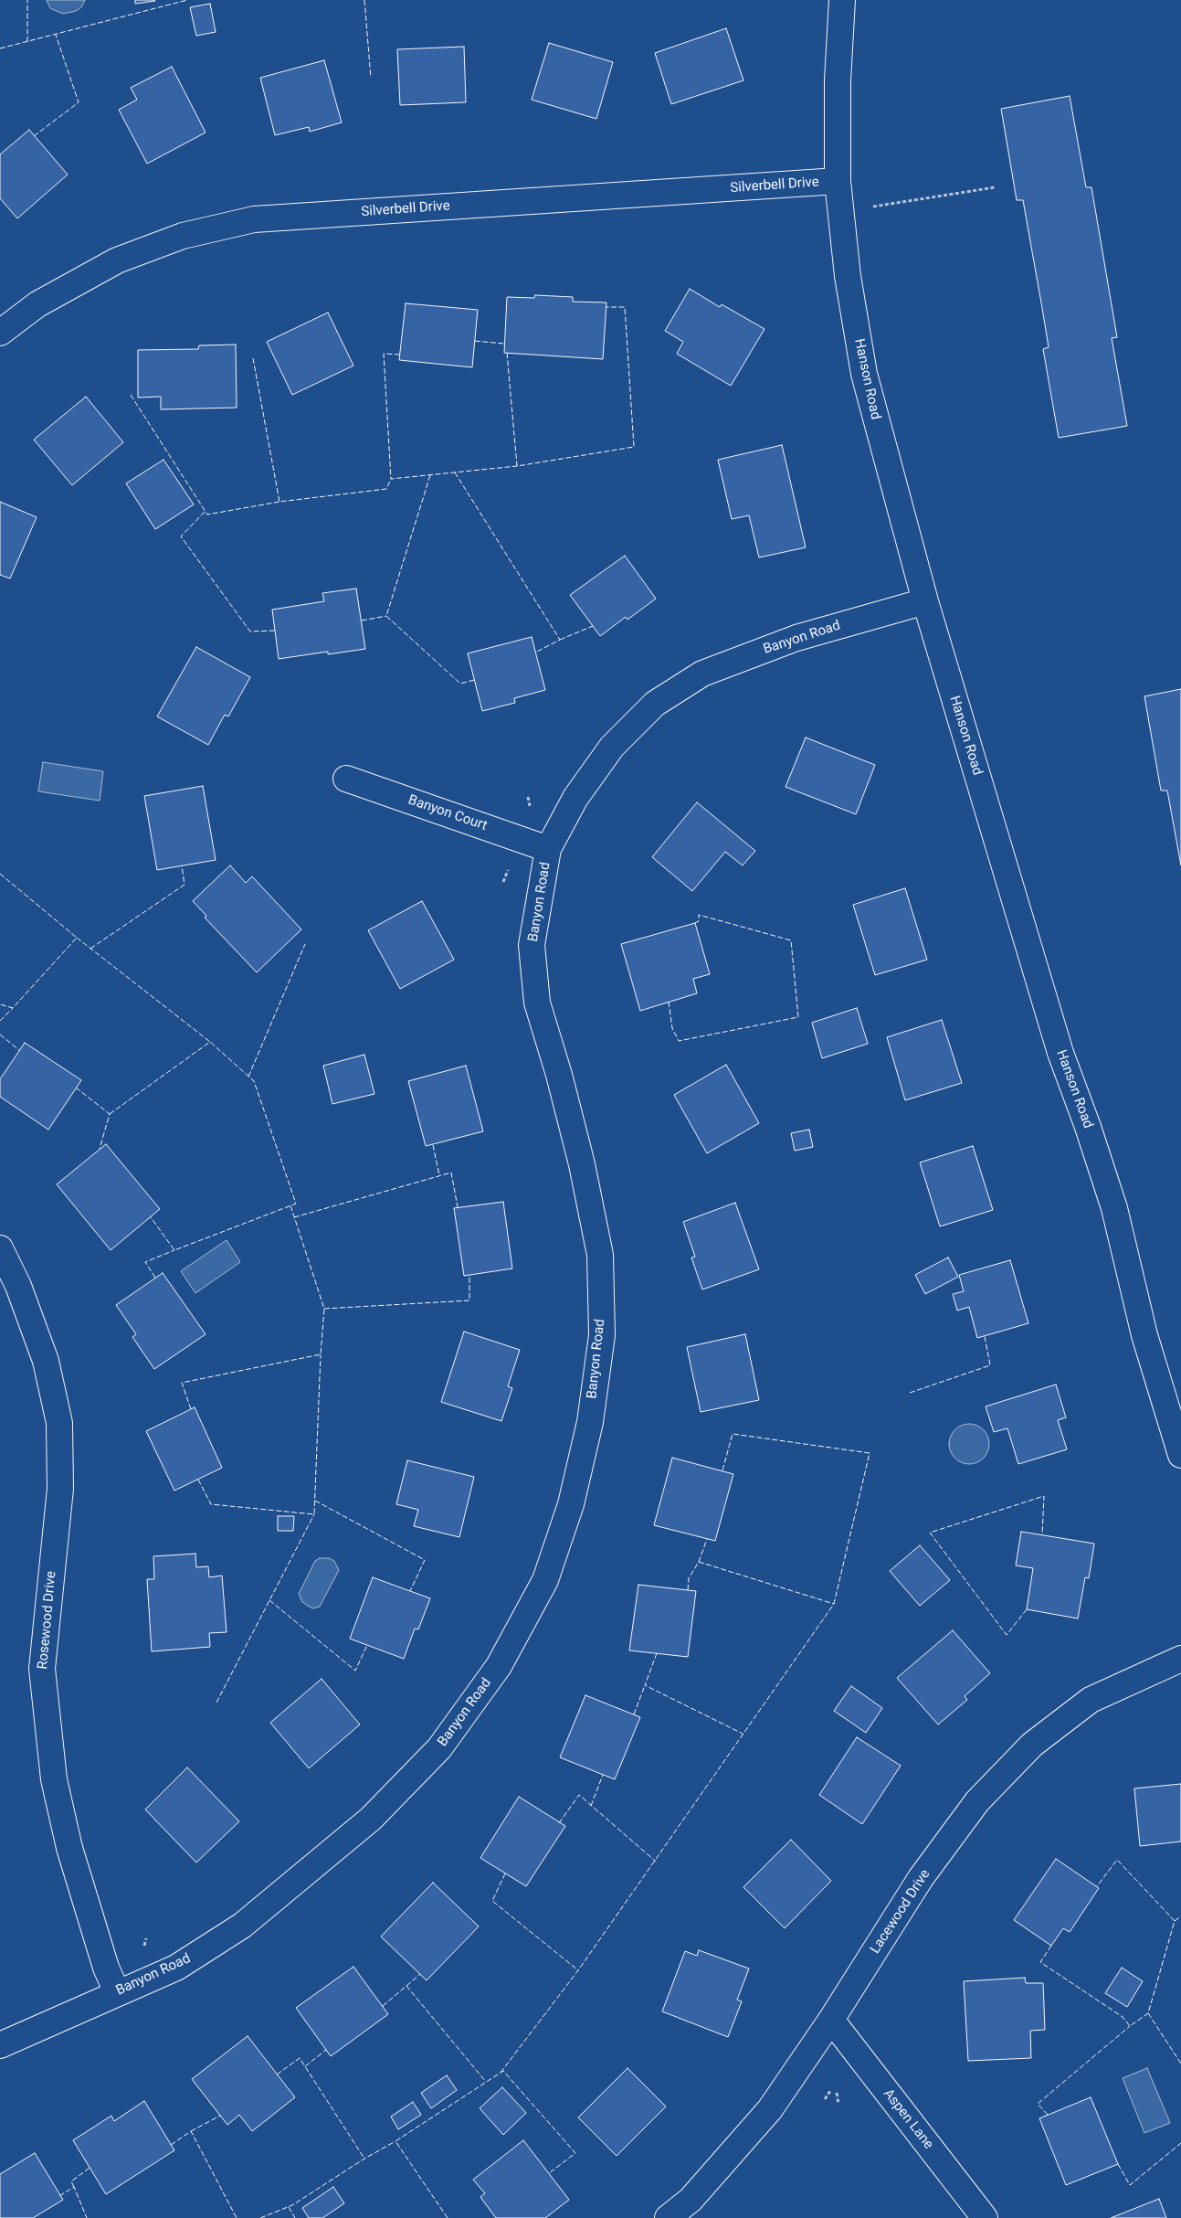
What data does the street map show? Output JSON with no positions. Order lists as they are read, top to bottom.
{
  "streets": {
    "street": [
      "Silverbell Drive",
      "Hanson Road",
      "Banyon Road",
      "Banyon Court",
      "Rosewood Drive",
      "Lacewood Drive",
      "Aspen Lane"
    ]
  },
  "crossings": [
    ["Silverbell Drive", "Hanson Road"],
    ["Hanson Road", "Banyon Road"],
    ["Banyon Road", "Banyon Court"],
    ["Banyon Road", "Rosewood Drive"],
    ["Lacewood Drive", "Aspen Lane"]
  ]
}
